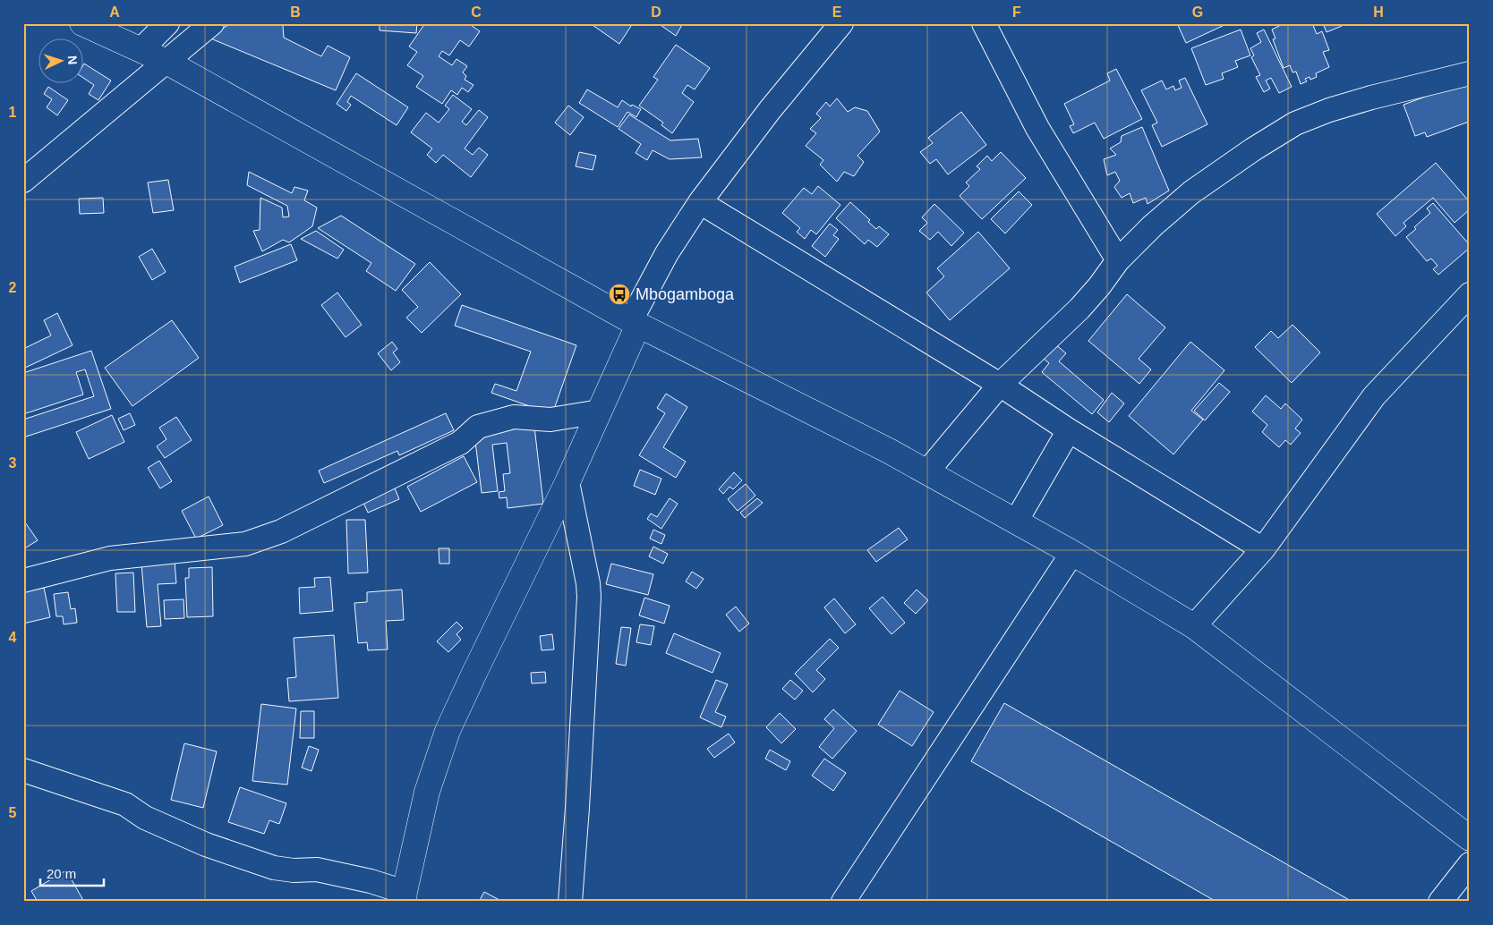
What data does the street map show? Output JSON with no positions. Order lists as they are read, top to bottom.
{
  "places": {
    "bus stop": ["Mbogamboga"]
  },
  "scale_bar": "20 m",
  "north": "right",
  "grid": {
    "columns": [
      "A",
      "B",
      "C",
      "D",
      "E",
      "F",
      "G",
      "H"
    ],
    "rows": [
      "1",
      "2",
      "3",
      "4",
      "5"
    ]
  }
}
